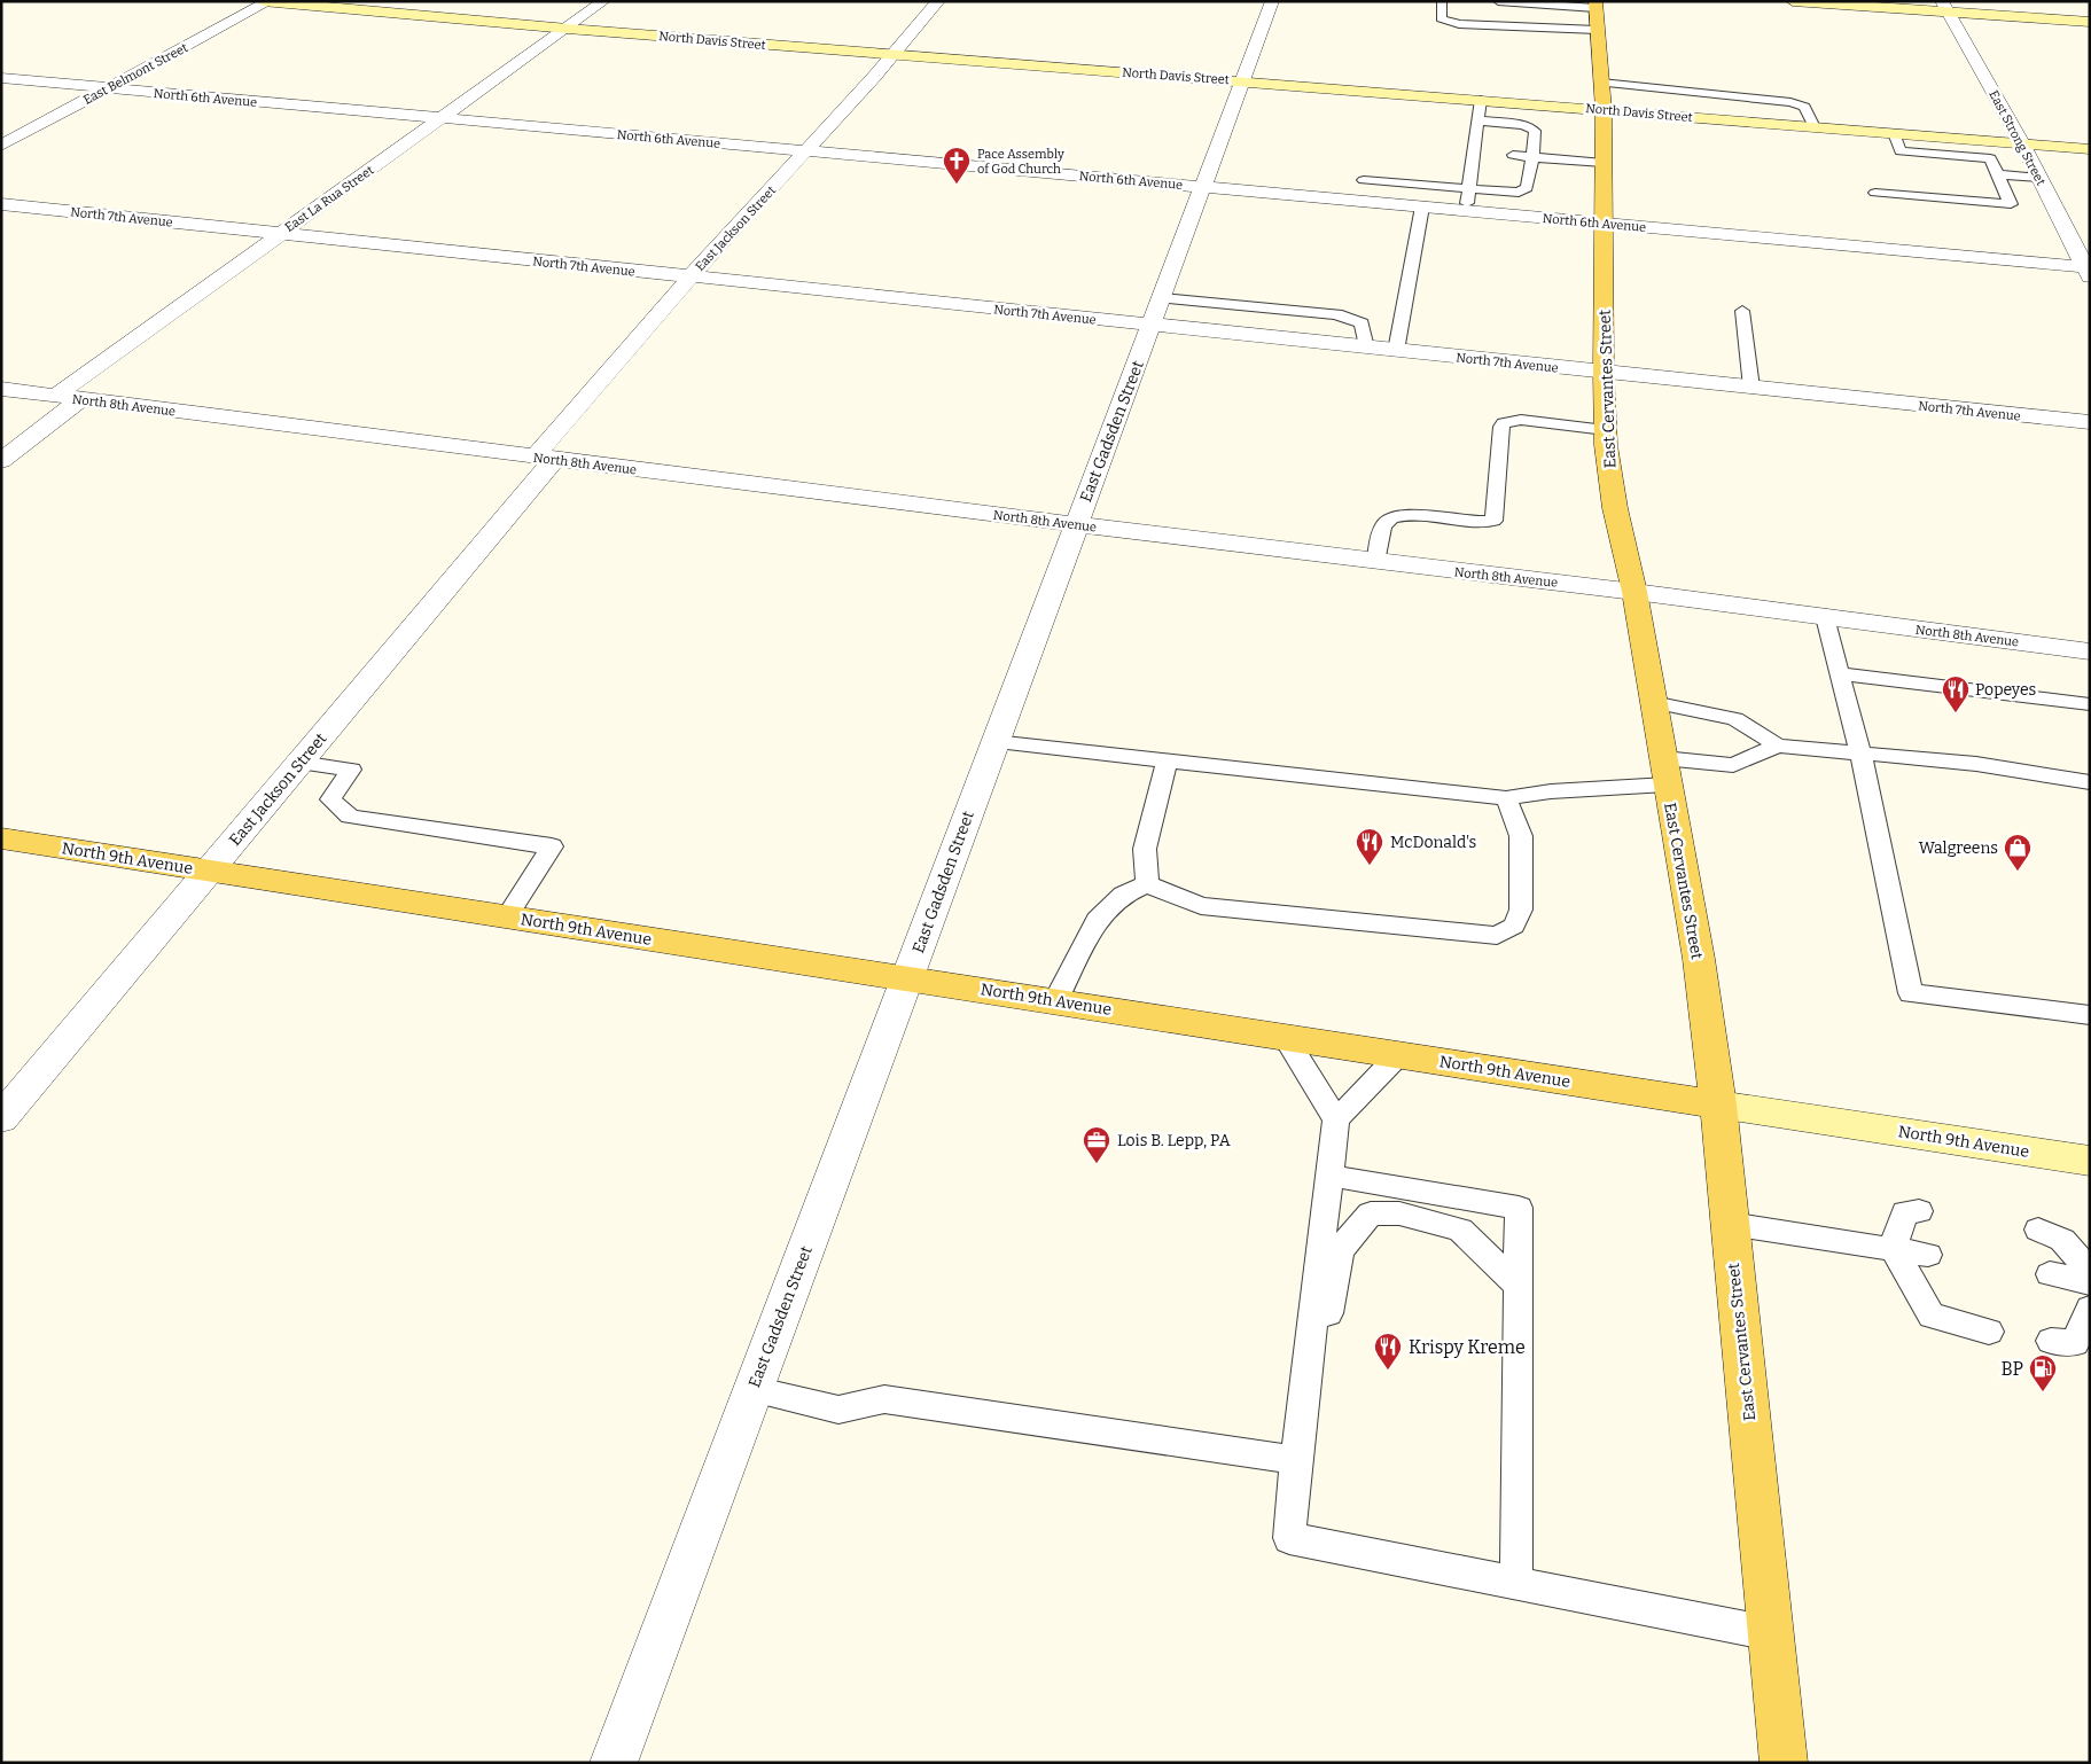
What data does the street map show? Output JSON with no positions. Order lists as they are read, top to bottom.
{
  "streets": {
    "main road": ["North Davis Street", "East Cervantes Street", "North 9th Avenue"],
    "street": [
      "East Belmont Street",
      "North 6th Avenue",
      "East Strong Street",
      "East La Rua Street",
      "North 7th Avenue",
      "East Jackson Street",
      "North 8th Avenue",
      "East Gadsden Street"
    ]
  },
  "crossings": [
    ["North Davis Street", "East Belmont Street"],
    ["North Davis Street", "East Strong Street"],
    ["North Davis Street", "East La Rua Street"],
    ["North Davis Street", "East Jackson Street"],
    ["North Davis Street", "East Cervantes Street"],
    ["North Davis Street", "East Gadsden Street"],
    ["East Belmont Street", "North 6th Avenue"],
    ["North 6th Avenue", "East Strong Street"],
    ["North 6th Avenue", "East La Rua Street"],
    ["North 6th Avenue", "East Jackson Street"],
    ["North 6th Avenue", "East Cervantes Street"],
    ["North 6th Avenue", "East Gadsden Street"],
    ["East La Rua Street", "North 7th Avenue"],
    ["East La Rua Street", "North 8th Avenue"],
    ["North 7th Avenue", "East Jackson Street"],
    ["North 7th Avenue", "East Cervantes Street"],
    ["North 7th Avenue", "East Gadsden Street"],
    ["East Jackson Street", "North 8th Avenue"],
    ["East Jackson Street", "North 9th Avenue"],
    ["East Cervantes Street", "North 8th Avenue"],
    ["East Cervantes Street", "North 9th Avenue"],
    ["North 8th Avenue", "East Gadsden Street"],
    ["East Gadsden Street", "North 9th Avenue"]
  ],
  "places": {
    "church": ["Pace Assembly of God Church"],
    "restaurant": ["Popeyes", "McDonald's", "Krispy Kreme"],
    "shop": ["Walgreens"],
    "office": ["Lois B. Lepp, PA"],
    "fuel station": ["BP"]
  }
}
